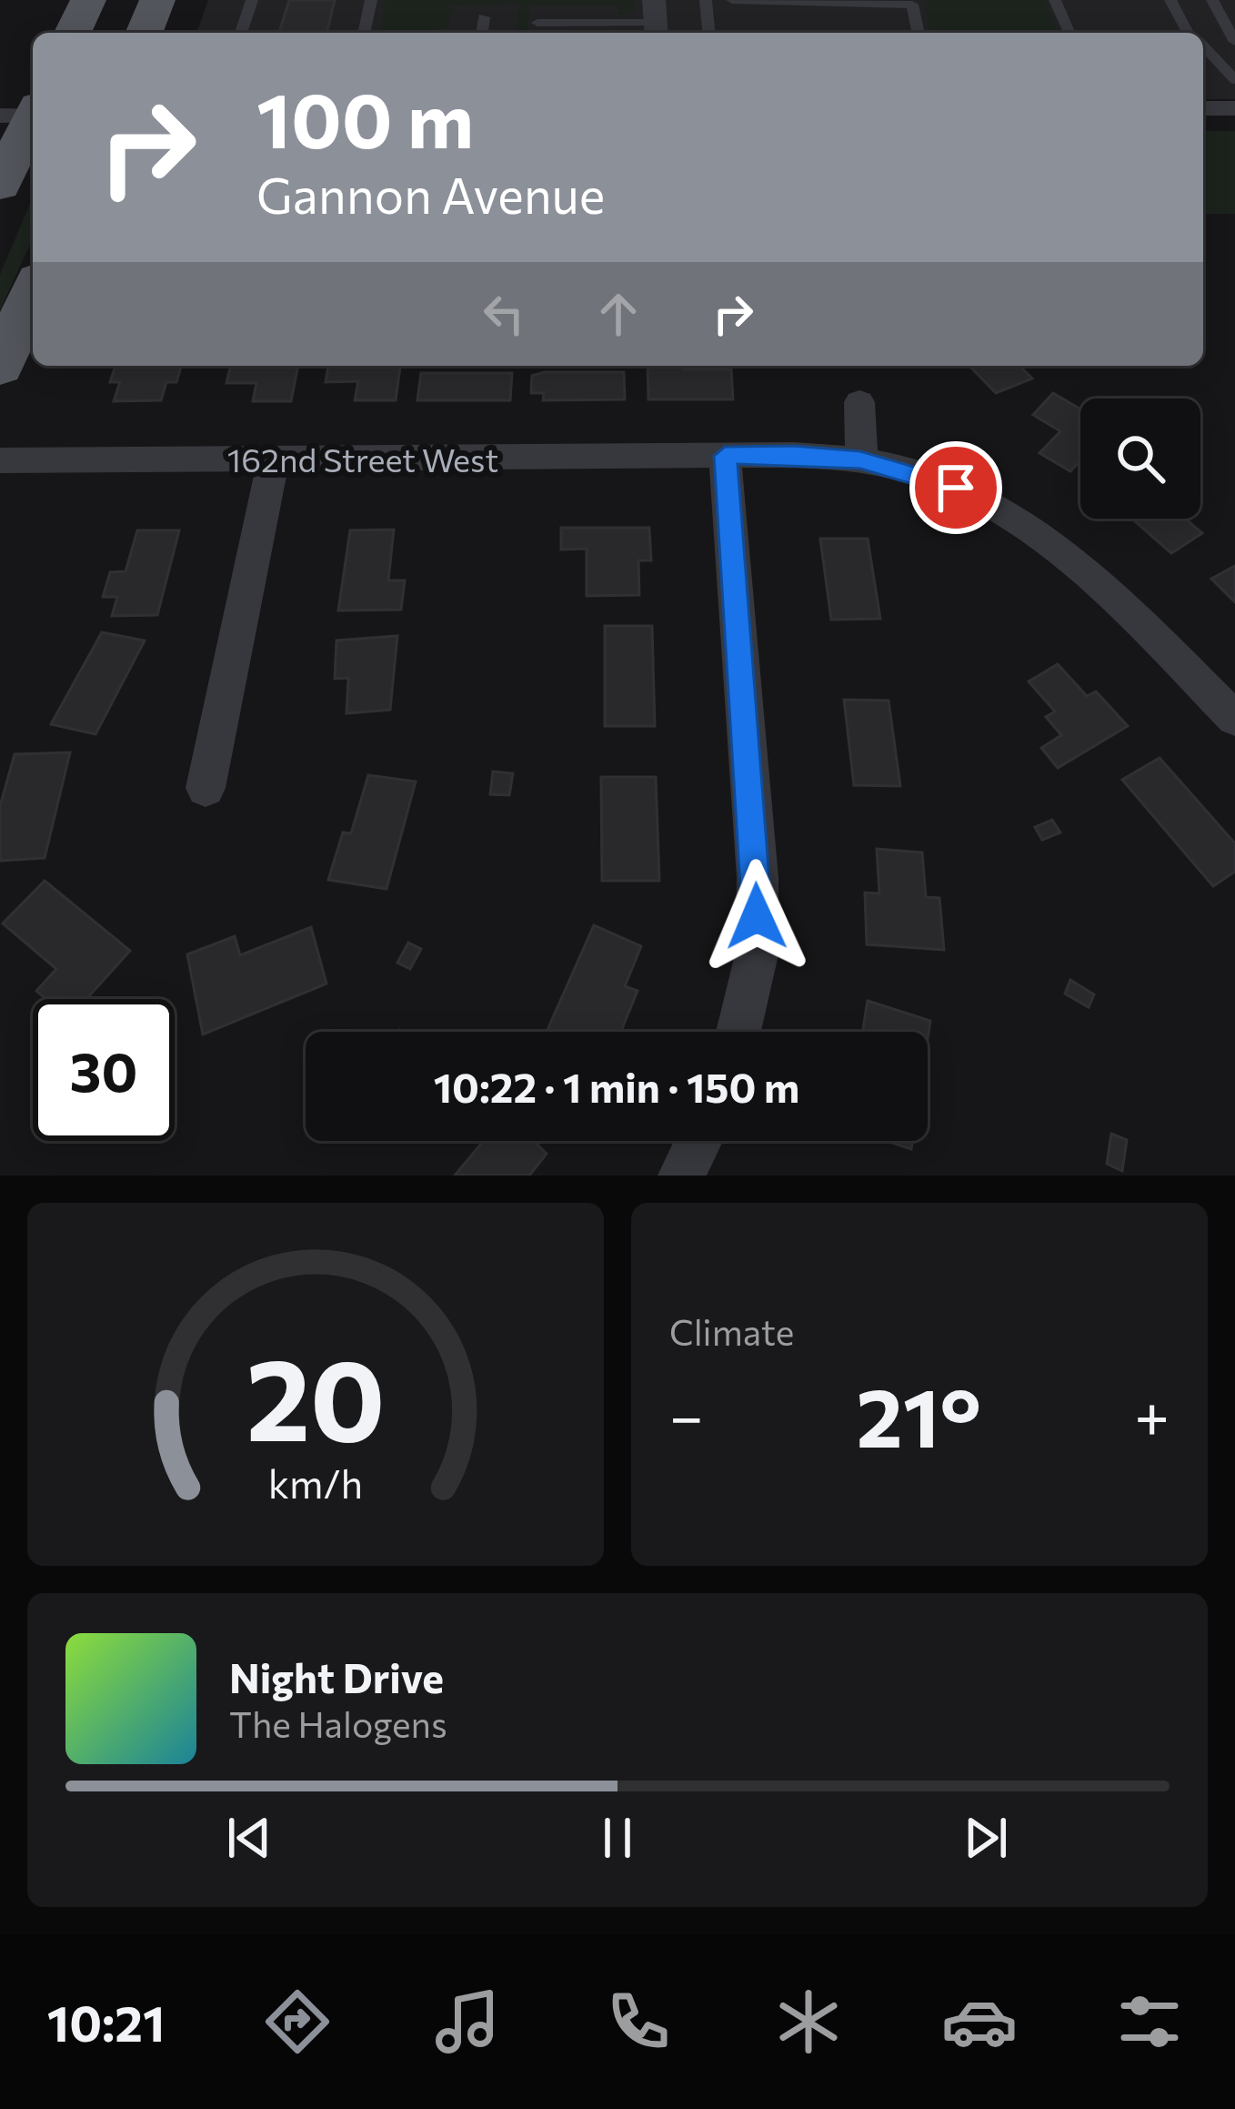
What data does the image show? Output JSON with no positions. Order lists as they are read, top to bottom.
{
  "streets": {
    "street": ["162nd Street West"]
  },
  "page": {
    "turn": ["100 m", "Gannon Avenue"],
    "limit": "30",
    "trip": "10:22 · 1 min · 150 m",
    "tile": "Climate",
    "heat": ["−", "21°", "+"],
    "song": ["Night Drive", "The Halogens"],
    "tabs": "10:21",
    "gauge": ["20", "km/h"]
  }
}
